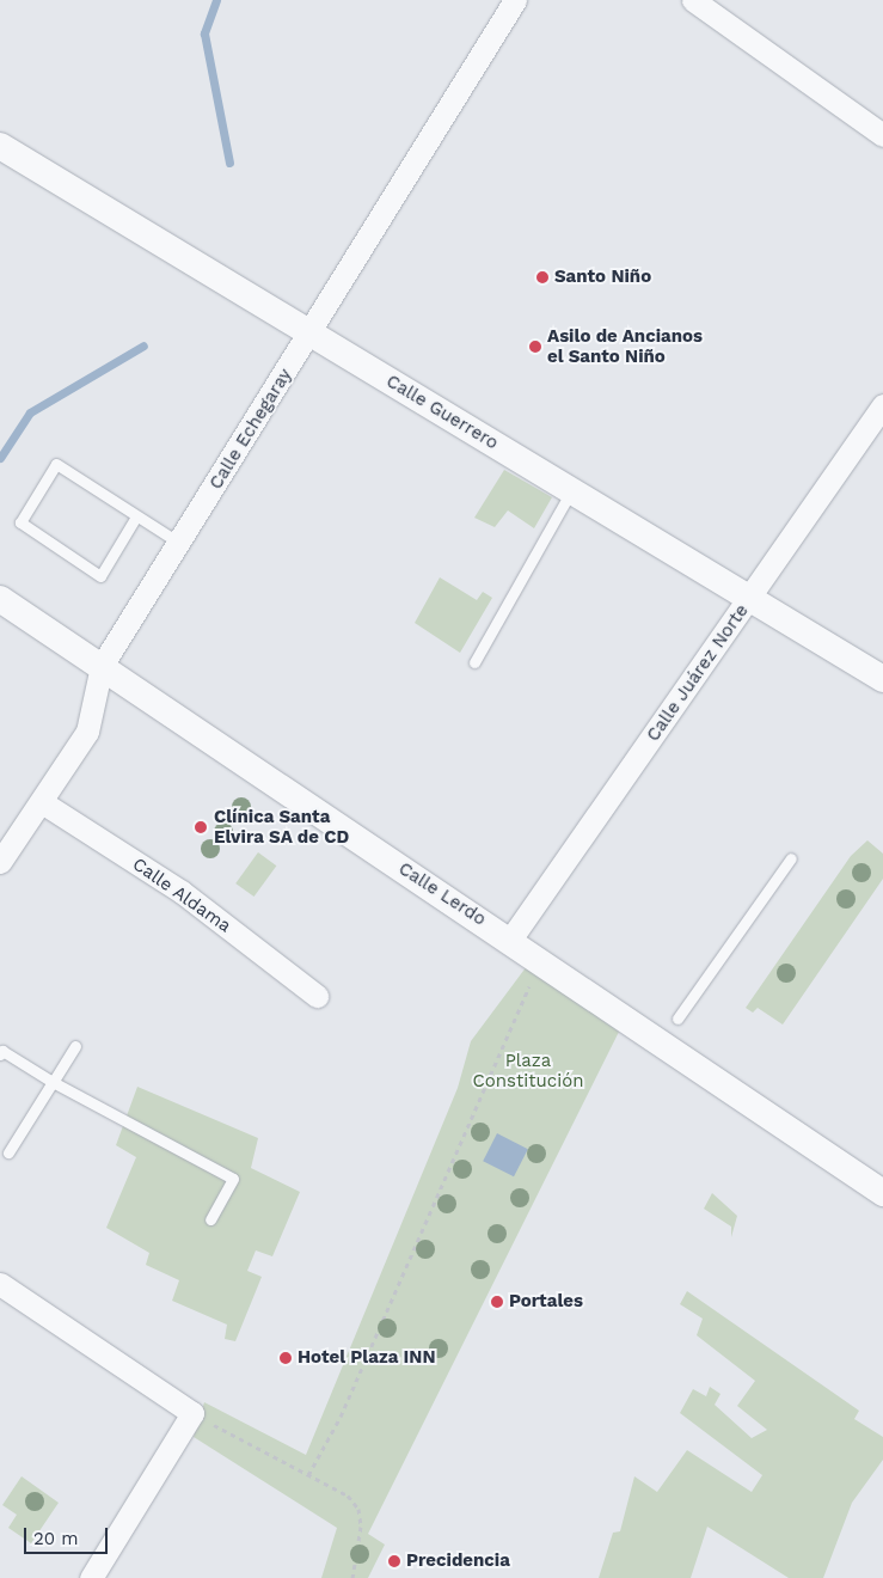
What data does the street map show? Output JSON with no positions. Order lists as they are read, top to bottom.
{
  "streets": {
    "street": [
      "Calle Guerrero",
      "Calle Echegaray",
      "Calle Juárez Norte",
      "Calle Lerdo",
      "Calle Aldama"
    ]
  },
  "crossings": [
    ["Calle Guerrero", "Calle Echegaray"],
    ["Calle Guerrero", "Calle Juárez Norte"],
    ["Calle Echegaray", "Calle Lerdo"],
    ["Calle Echegaray", "Calle Aldama"],
    ["Calle Juárez Norte", "Calle Lerdo"]
  ],
  "parks": ["Plaza Constitución"],
  "places": [
    "Santo Niño",
    "Asilo de Ancianos el Santo Niño",
    "Clínica Santa Elvira SA de CD",
    "Portales",
    "Hotel Plaza INN",
    "Precidencia"
  ],
  "scale_bar": "20 m"
}
